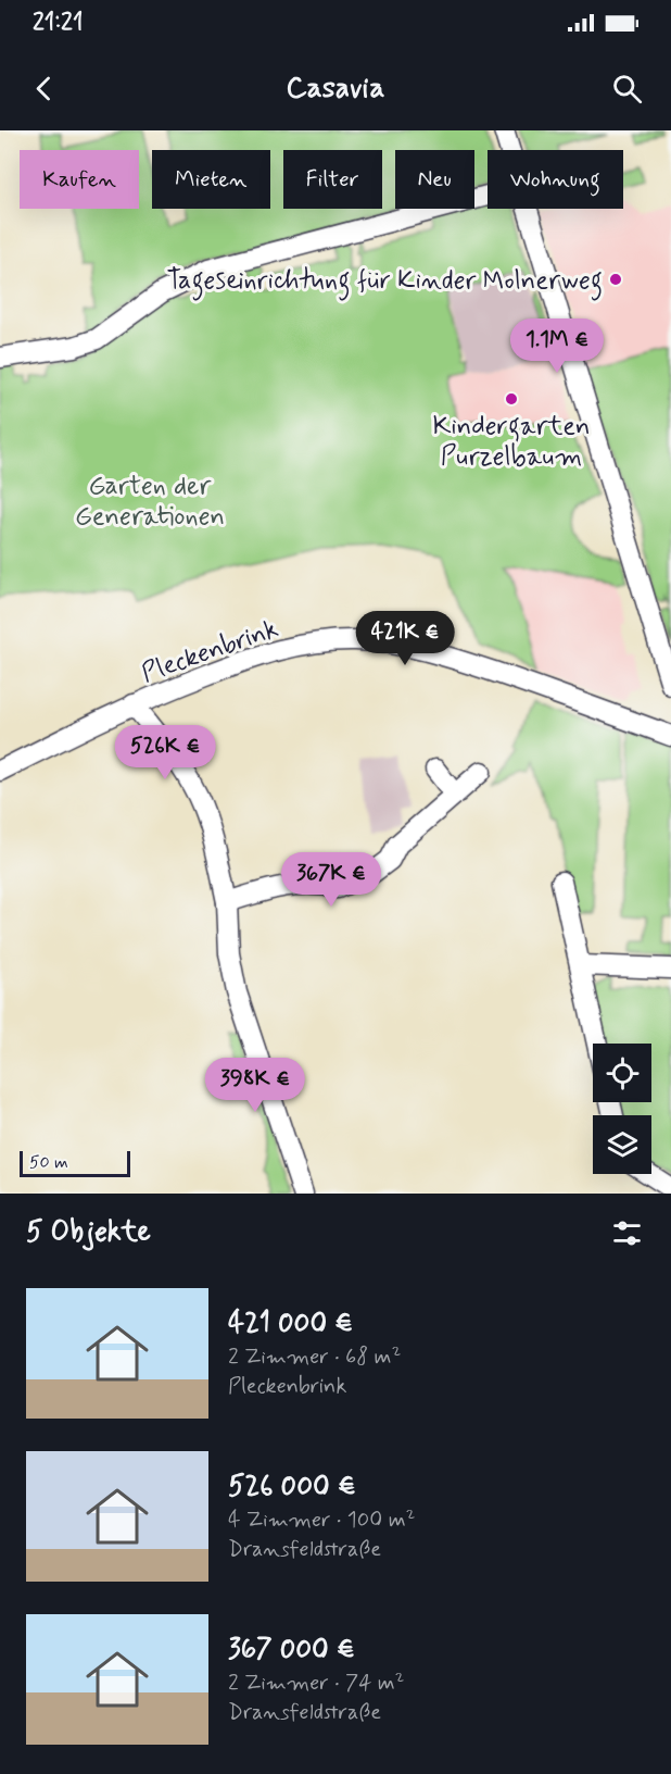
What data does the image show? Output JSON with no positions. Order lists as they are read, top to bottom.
{
  "streets": {
    "street": ["Pleckenbrink"]
  },
  "parks": ["Garten der Generationen"],
  "places": ["Tageseinrichtung für Kinder Molnerweg", "Kindergarten Purzelbaum"],
  "scale_bar": "50 m",
  "page": {
    "status": "21:21",
    "header": "Casavia",
    "chip": [
      "Kaufen",
      "Mieten",
      "Filter",
      "Neu",
      "Wohnung"
    ],
    "price": [
      "1.1M €",
      "421K €",
      "526K €",
      "367K €",
      "398K €"
    ],
    "scale": "50 m",
    "heading": "5 Objekte",
    "list": [
      {
        "name": "421 000 €",
        "note": "2 Zimmer · 68 m² · Pleckenbrink"
      },
      {
        "name": "526 000 €",
        "note": "4 Zimmer · 100 m² · Dransfeldstraße"
      },
      {
        "name": "367 000 €",
        "note": "2 Zimmer · 74 m² · Dransfeldstraße"
      }
    ]
  }
}
